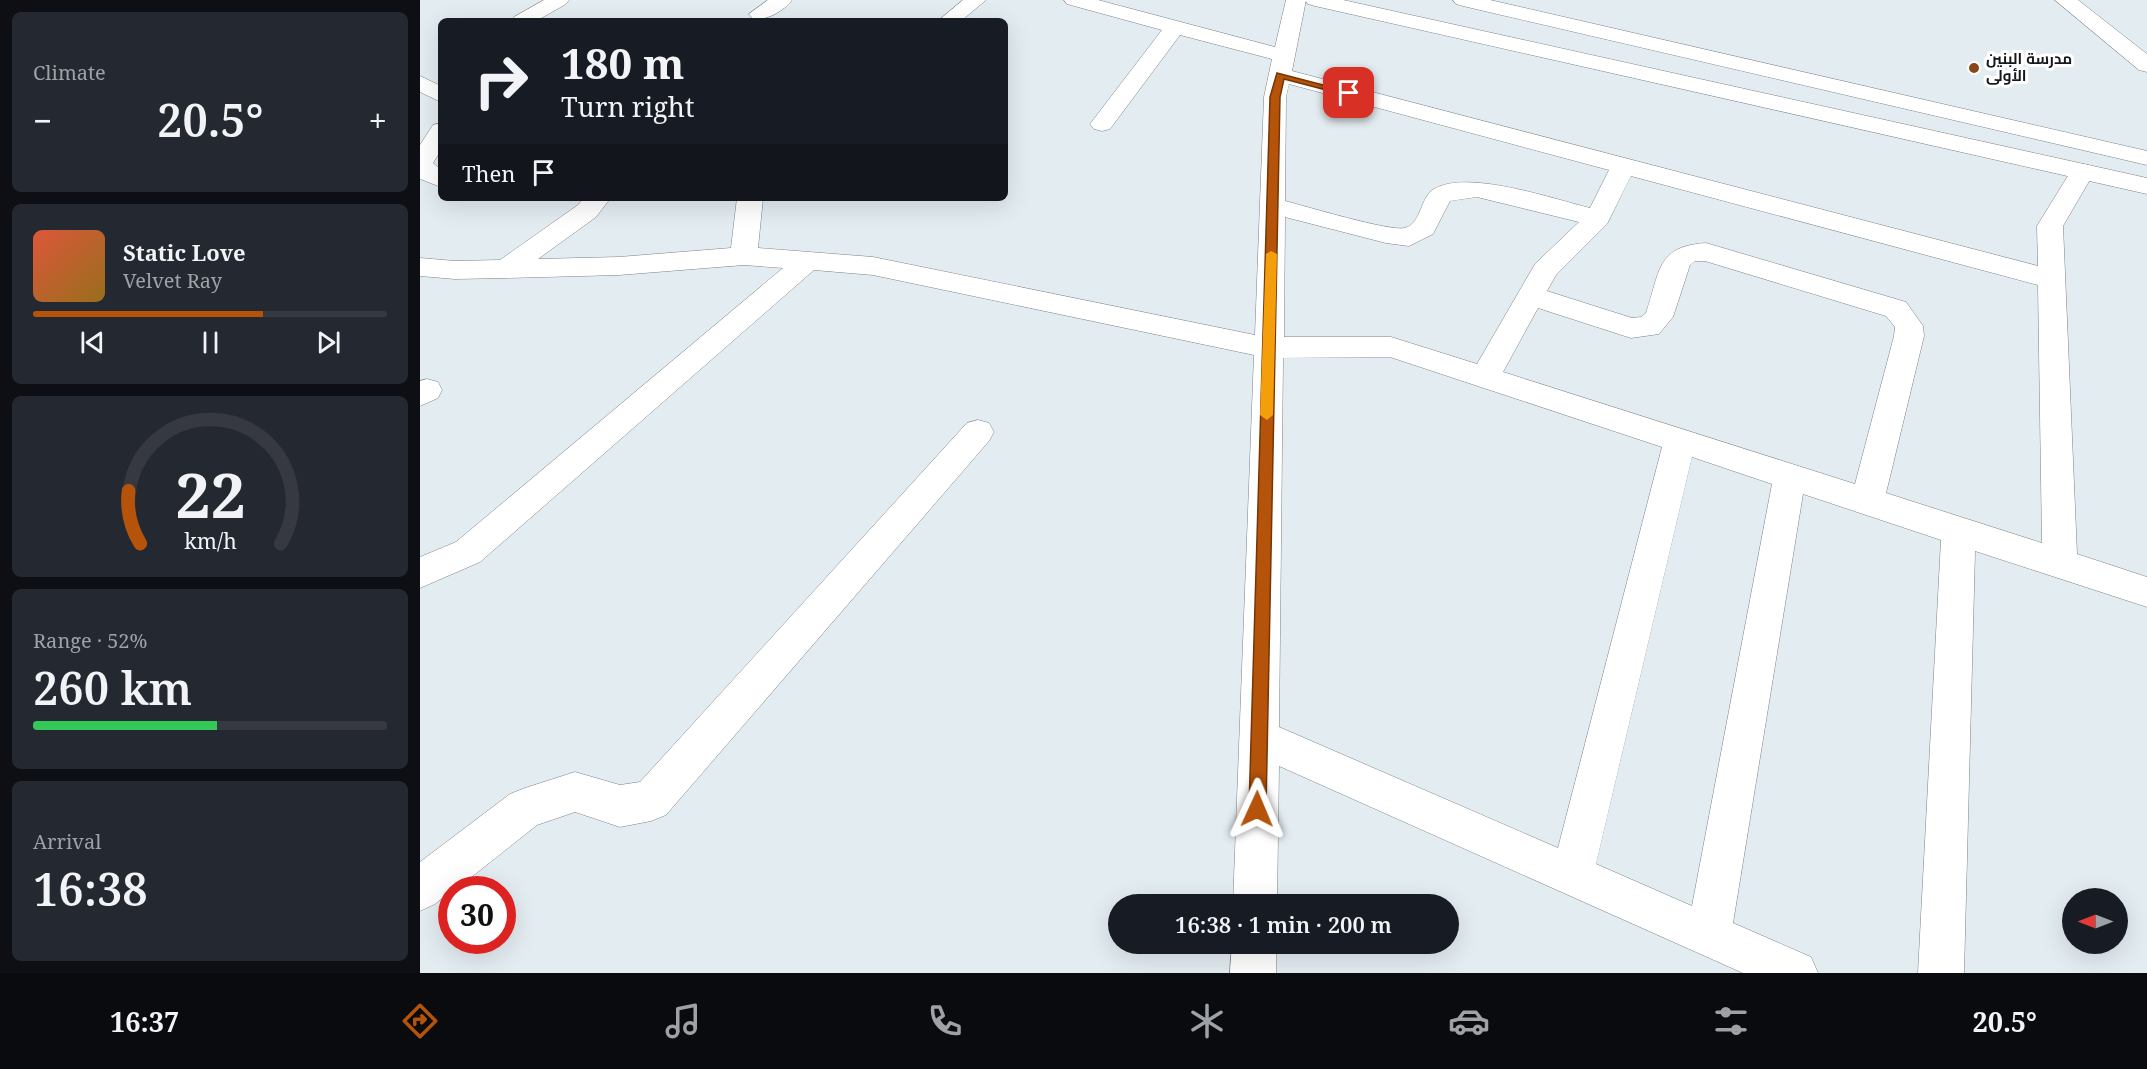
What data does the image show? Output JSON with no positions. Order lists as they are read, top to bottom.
{
  "places": ["مدرسة البنين الأولى"],
  "north": "left",
  "page": {
    "tile": [
      "Climate",
      ["Range · 52%", "260 km"],
      ["Arrival", "16:38"]
    ],
    "turn": ["180 m", "Turn right"],
    "heat": ["−", "20.5°", "+"],
    "then": "Then",
    "song": ["Static Love", "Velvet Ray"],
    "limit": "30",
    "trip": "16:38 · 1 min · 200 m",
    "tabs": ["16:37", "20.5°"],
    "gauge": ["22", "km/h"]
  }
}
